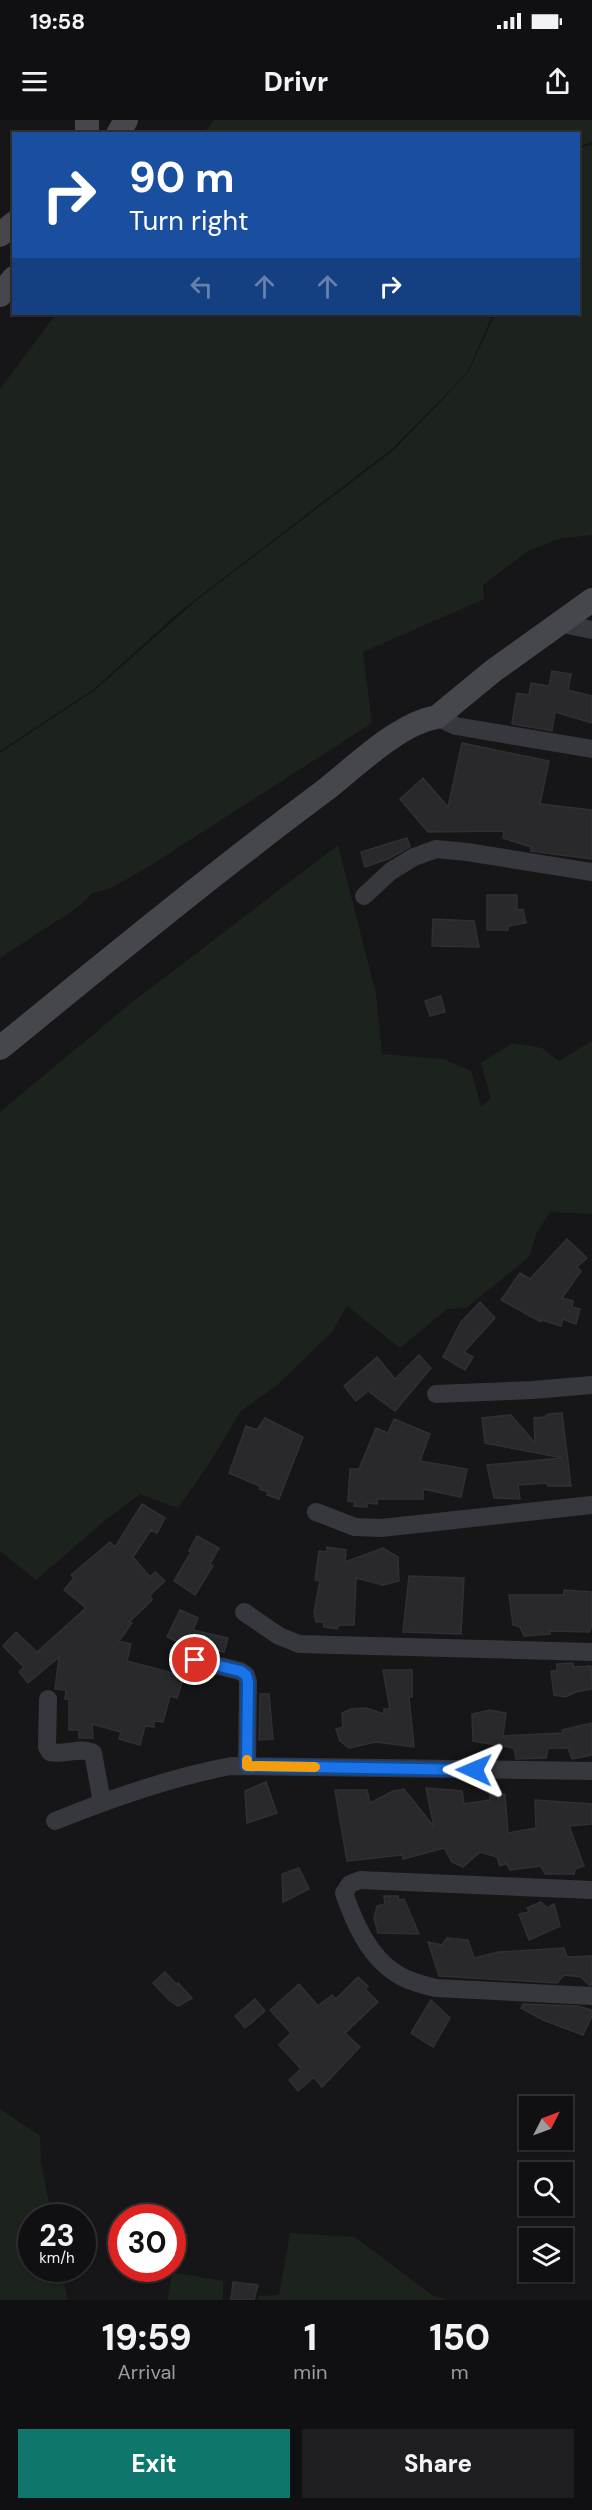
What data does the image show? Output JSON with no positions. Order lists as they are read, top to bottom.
{
  "north": "top right",
  "page": {
    "status": "19:58",
    "header": "Drivr",
    "turn": ["90 m", "Turn right"],
    "speed": "23 km/h",
    "limit": "30",
    "eta": [
      "19:59",
      "Arrival",
      "1",
      "min",
      "150",
      "m"
    ],
    "buttons": ["Exit", "Share"]
  }
}
